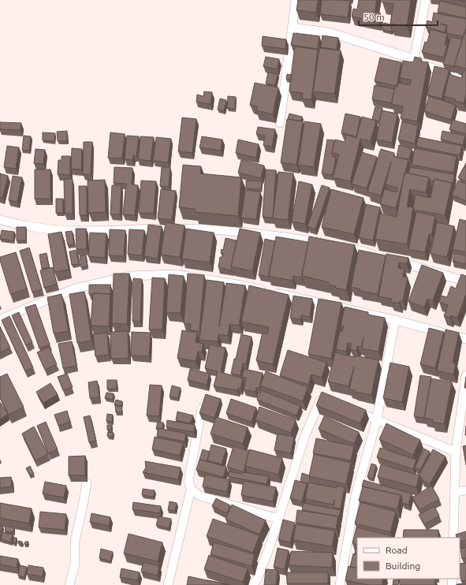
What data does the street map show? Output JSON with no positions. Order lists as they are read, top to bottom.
{
  "legend": ["Road", "Building"],
  "scale_bar": "50 m"
}
